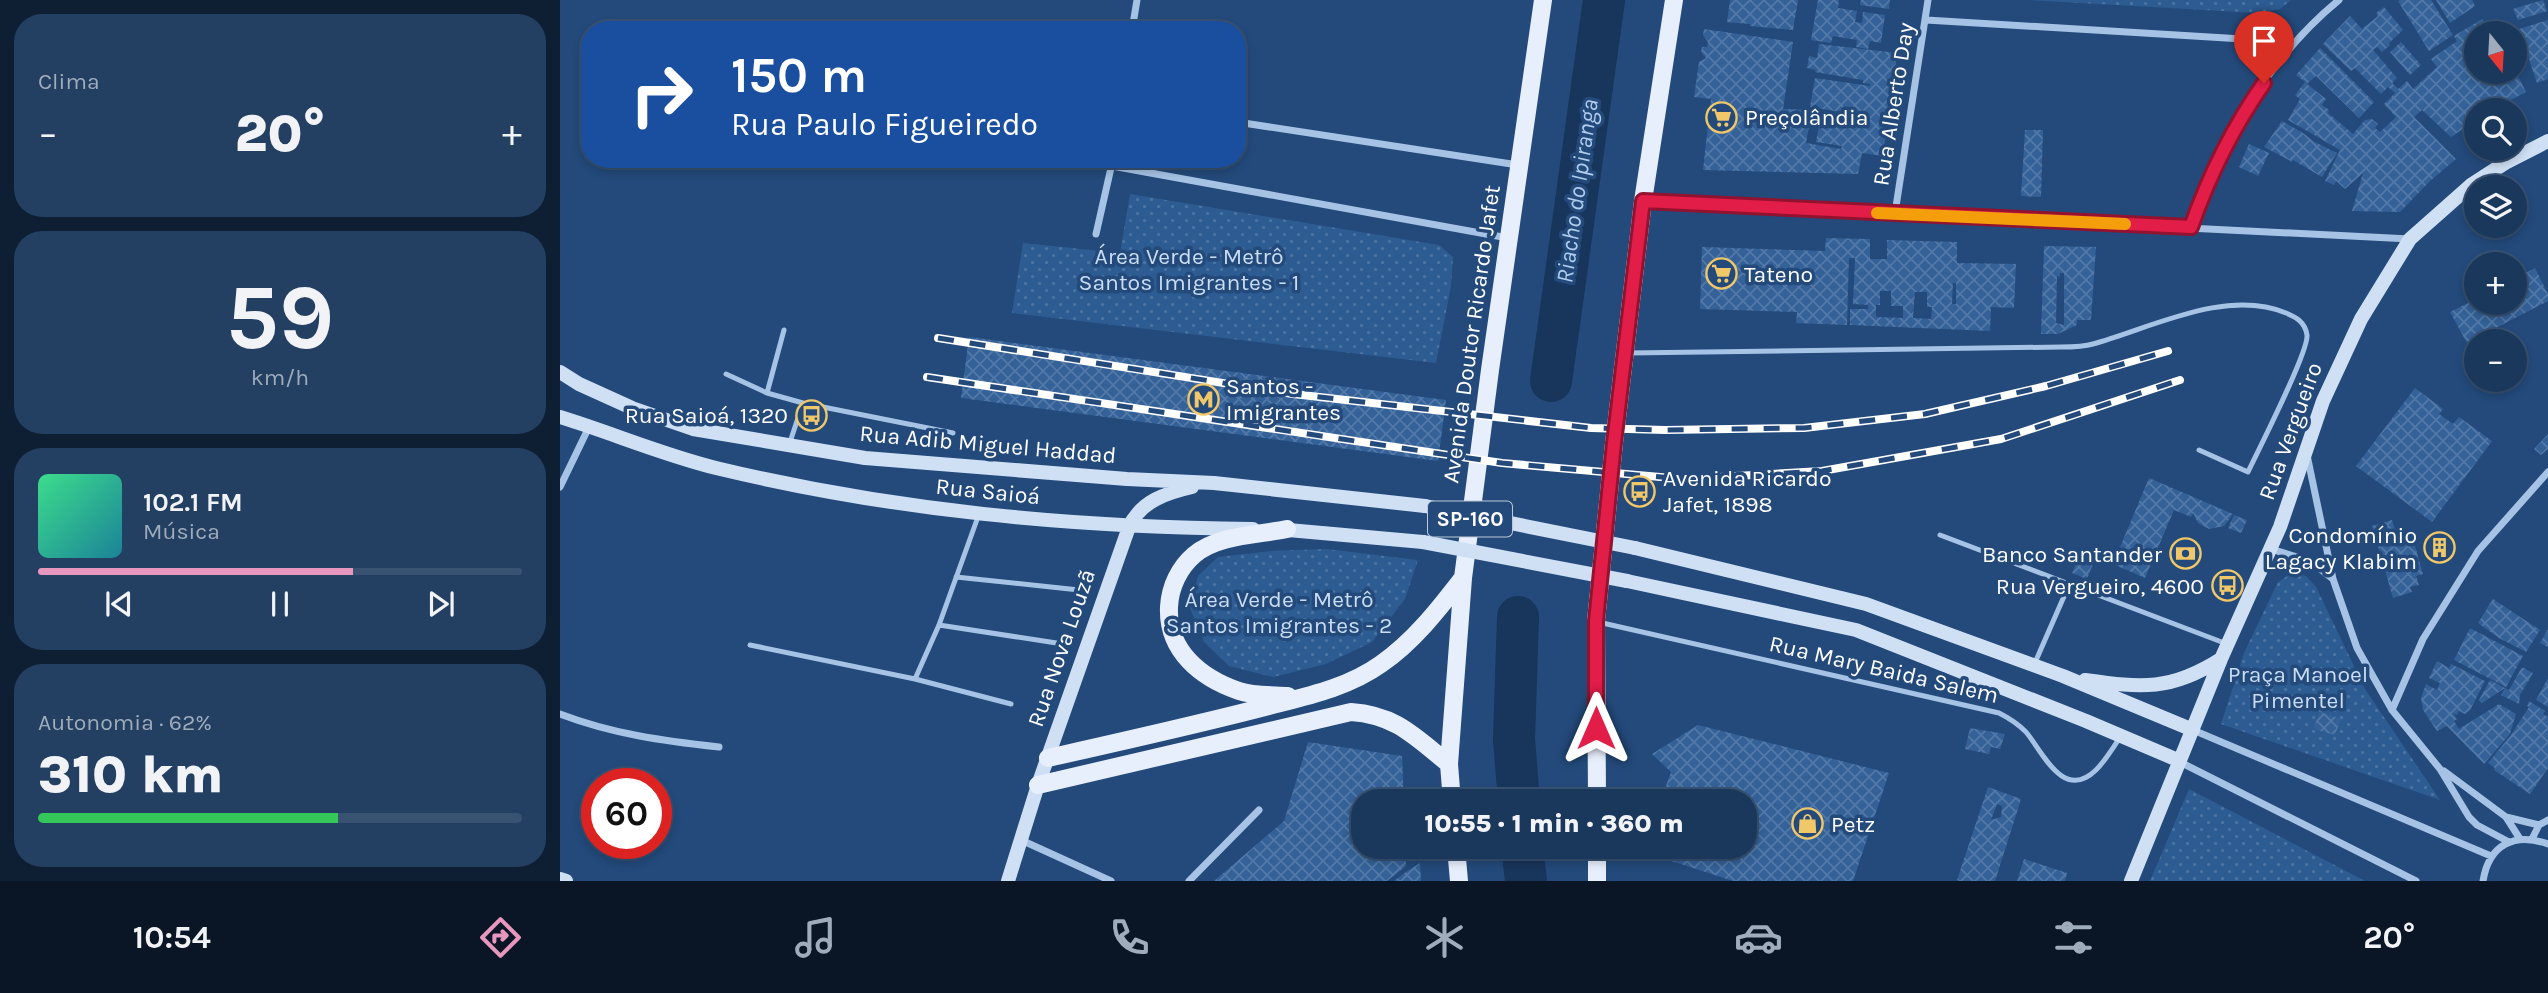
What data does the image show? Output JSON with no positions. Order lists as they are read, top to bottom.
{
  "streets": {
    "main road": ["Avenida Doutor Ricardo Jafet", "SP-160"],
    "street": [
      "Rua Alberto Day",
      "Rua Vergueiro",
      "Rua Adib Miguel Haddad",
      "Rua Saioá",
      "Rua Nova Louzã"
    ],
    "lane": ["Rua Mary Baida Salem"]
  },
  "crossings": [
    ["Rua Vergueiro", "Rua Saioá"],
    ["Rua Adib Miguel Haddad", "Rua Nova Louzã"],
    ["Rua Saioá", "Rua Nova Louzã"],
    ["Rua Saioá", "Rua Mary Baida Salem"]
  ],
  "water": ["Riacho do Ipiranga"],
  "parks": ["Área Verde - Metrô Santos Imigrantes - 1", "Área Verde - Metrô Santos Imigrantes - 2", "Praça Manoel Pimentel"],
  "places": {
    "supermarket": ["Preçolândia", "Tateno"],
    "metro station": ["Santos - Imigrantes"],
    "bus stop": ["Rua Saioá, 1320", "Avenida Ricardo Jafet, 1898", "Rua Vergueiro, 4600"],
    "building": ["Condomínio Lagacy Klabim"],
    "bank": ["Banco Santander"],
    "shop": ["Petz"]
  },
  "north": "bottom",
  "page": {
    "tile": [
      "Clima",
      ["59", "km/h"],
      ["Autonomia · 62%", "310 km"]
    ],
    "map_buttons": ["+", "−"],
    "turn": ["150 m", "Rua Paulo Figueiredo"],
    "heat": ["−", "20°", "+"],
    "song": ["102.1 FM", "Música"],
    "limit": "60",
    "trip": "10:55 · 1 min · 360 m",
    "tabs": ["10:54", "20°"]
  }
}
